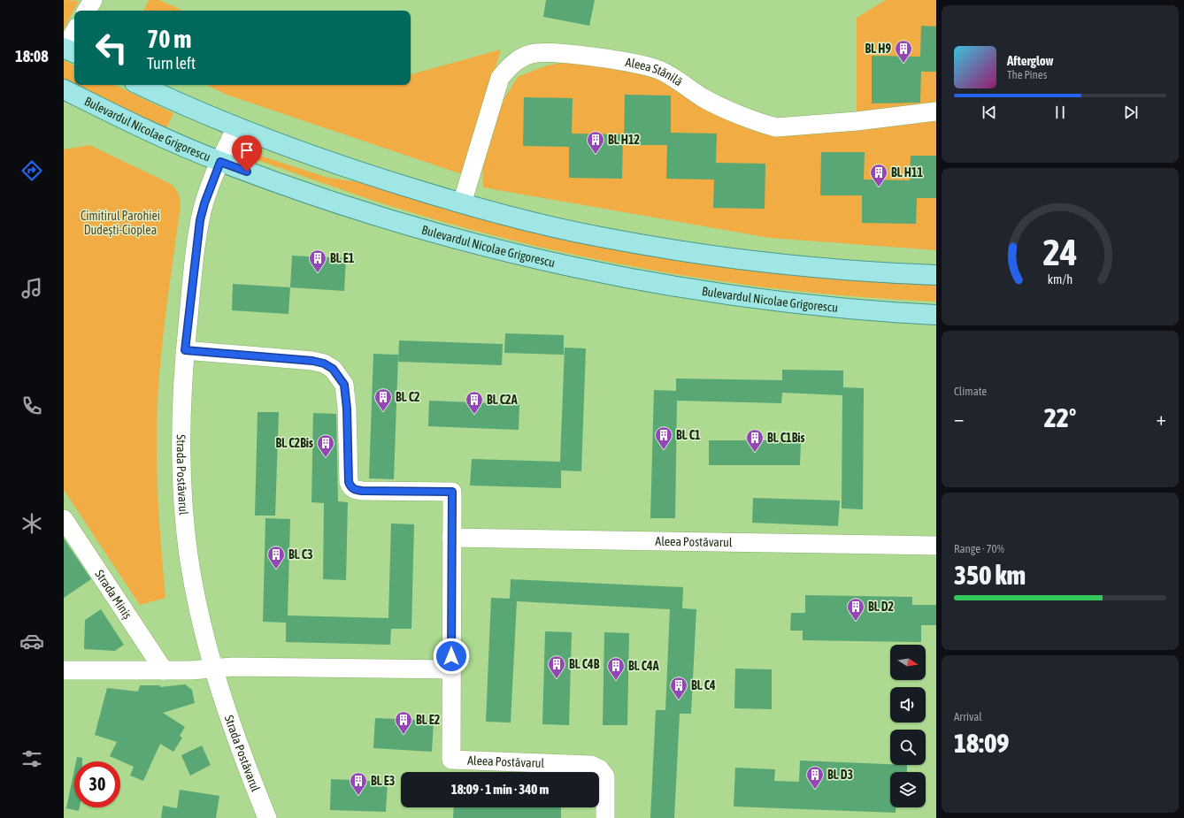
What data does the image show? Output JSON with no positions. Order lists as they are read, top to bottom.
{
  "streets": {
    "main road": ["Bulevardul Nicolae Grigorescu"],
    "street": [
      "Aleea Stănilă",
      "Strada Postăvarul",
      "Aleea Postăvarul",
      "Strada Miniș"
    ]
  },
  "crossings": [
    ["Bulevardul Nicolae Grigorescu", "Strada Postăvarul"],
    ["Strada Postăvarul", "Aleea Postăvarul"]
  ],
  "parks": ["Cimitirul Parohiei Dudești-Cioplea"],
  "places": {
    "building": [
      "Bl. H9",
      "Bl. H12",
      "Bl. H11",
      "Bl. E1",
      "Bl. C2",
      "Bl. C2A",
      "Bl. C1",
      "Bl. C1Bis",
      "Bl. C2Bis",
      "Bl. C3",
      "Bl. D2",
      "Bl. C4B",
      "Bl. C4A",
      "Bl. C4",
      "Bl. E2",
      "Bl. D3",
      "Bl. E3"
    ]
  },
  "north": "right",
  "page": {
    "tabs": "18:08",
    "turn": ["70 m", "Turn left"],
    "song": ["Afterglow", "The Pines"],
    "tile": [
      "Climate",
      ["Range · 70%", "350 km"],
      ["Arrival", "18:09"]
    ],
    "heat": ["−", "22°", "+"],
    "limit": "30",
    "trip": "18:09 · 1 min · 340 m",
    "gauge": ["24", "km/h"]
  }
}
